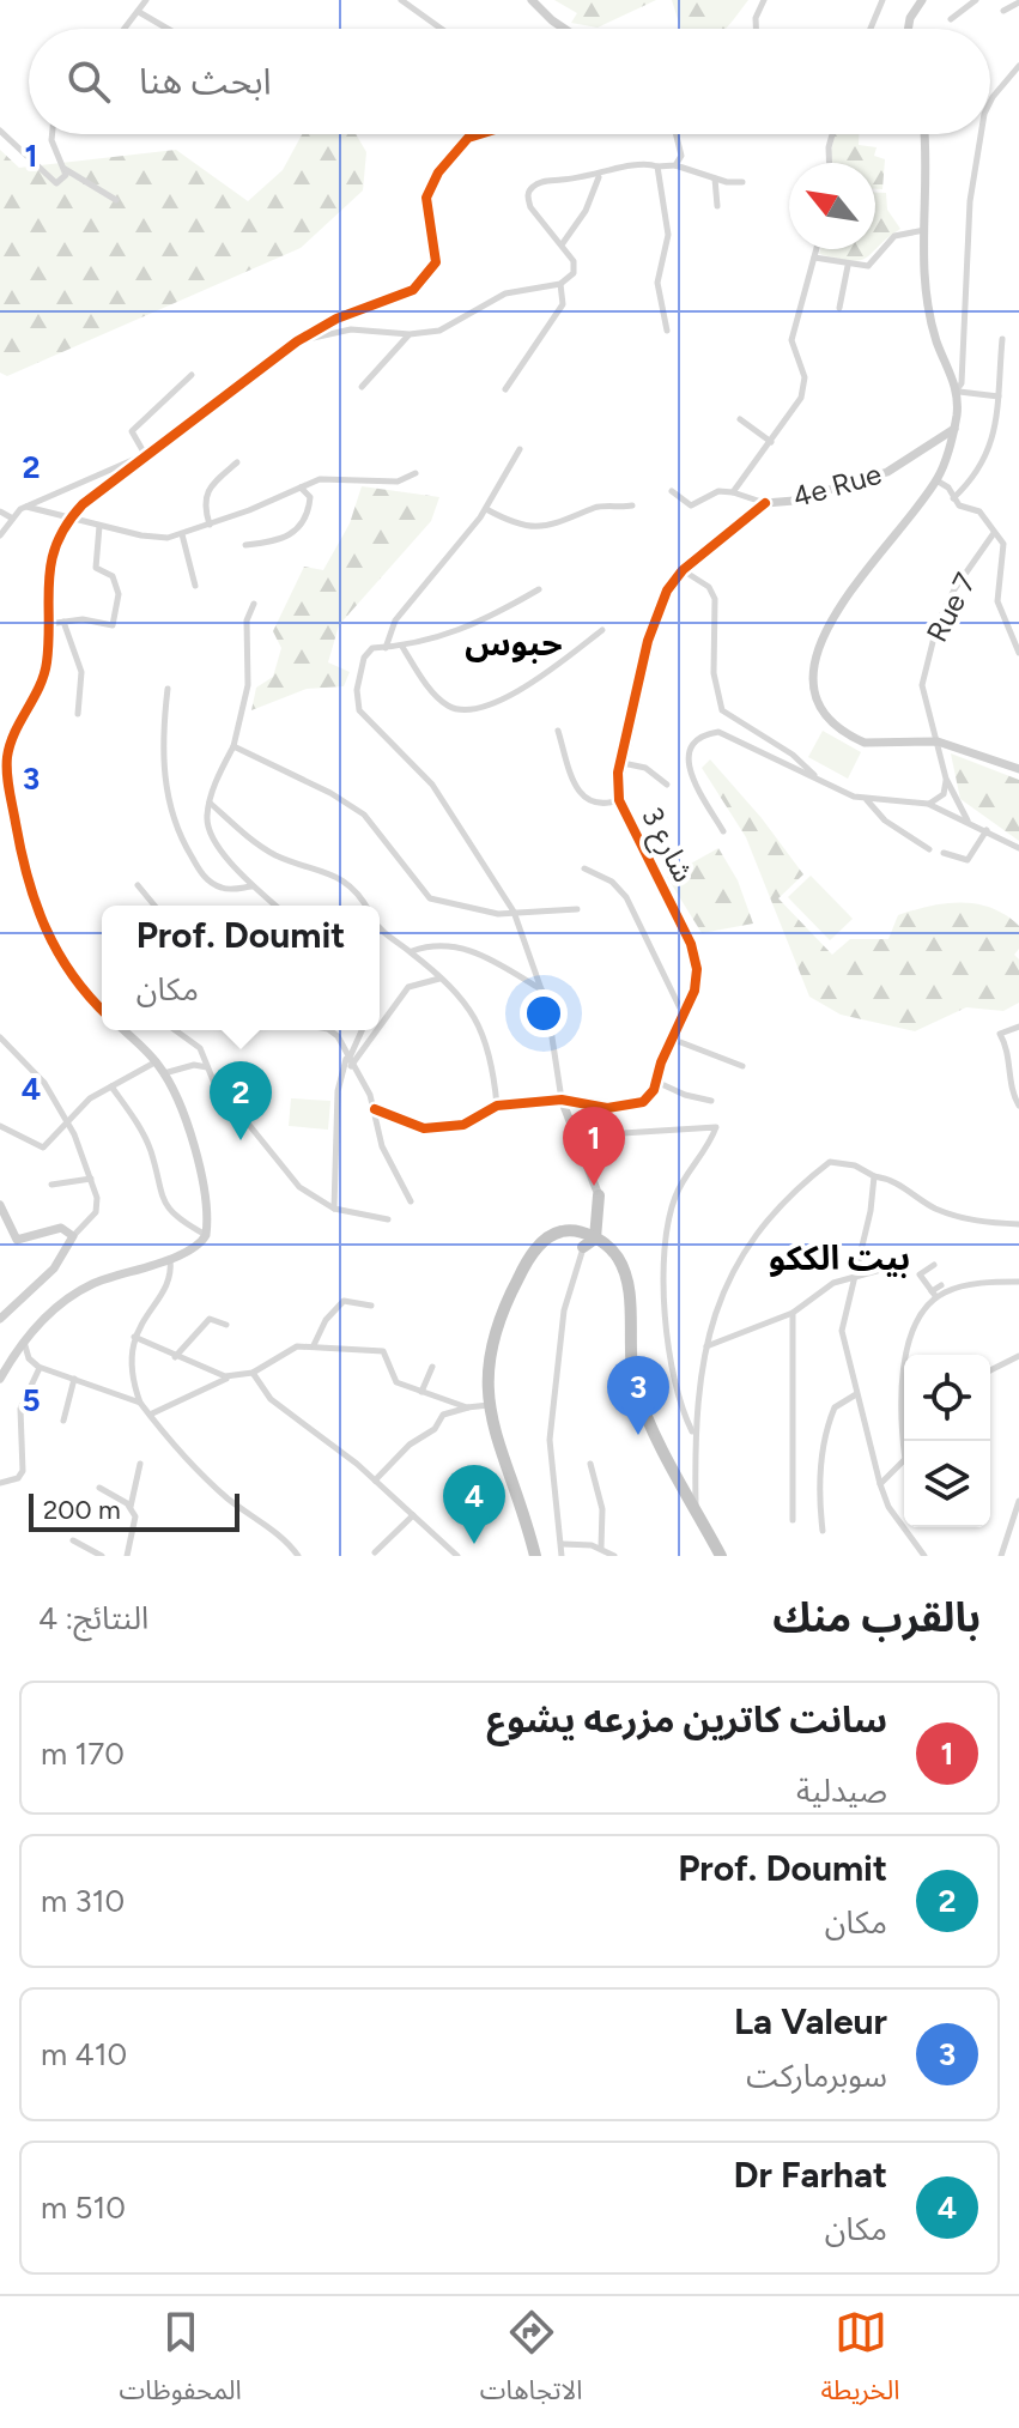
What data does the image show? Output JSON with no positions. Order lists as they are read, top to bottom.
{
  "streets": {
    "street": ["4e Rue", "Rue 7", "شارع 3"]
  },
  "crossings": [
    ["4e Rue", "شارع 3"]
  ],
  "districts": ["حبوس", "بيت الككو"],
  "scale_bar": "200 m",
  "north": "top left",
  "page": {
    "search": "ابحث هنا",
    "popup": ["Prof. Doumit", "مكان"],
    "pins": [
      "2",
      "1",
      "3",
      "4"
    ],
    "scale": "200 m",
    "heading": ["بالقرب منك", "النتائج: 4"],
    "list": [
      {
        "mark": "1",
        "name": "سانت كاترين مزرعه يشوع",
        "note": "صيدلية",
        "value": "170 m"
      },
      {
        "mark": "2",
        "name": "Prof. Doumit",
        "note": "مكان",
        "value": "310 m"
      },
      {
        "mark": "3",
        "name": "La Valeur",
        "note": "سوبرماركت",
        "value": "410 m"
      },
      {
        "mark": "4",
        "name": "Dr Farhat",
        "note": "مكان",
        "value": "510 m"
      }
    ],
    "nav": ["الخريطة", "الاتجاهات", "المحفوظات"]
  },
  "grid": {
    "rows": [
      "1",
      "2",
      "3",
      "4",
      "5"
    ]
  }
}
